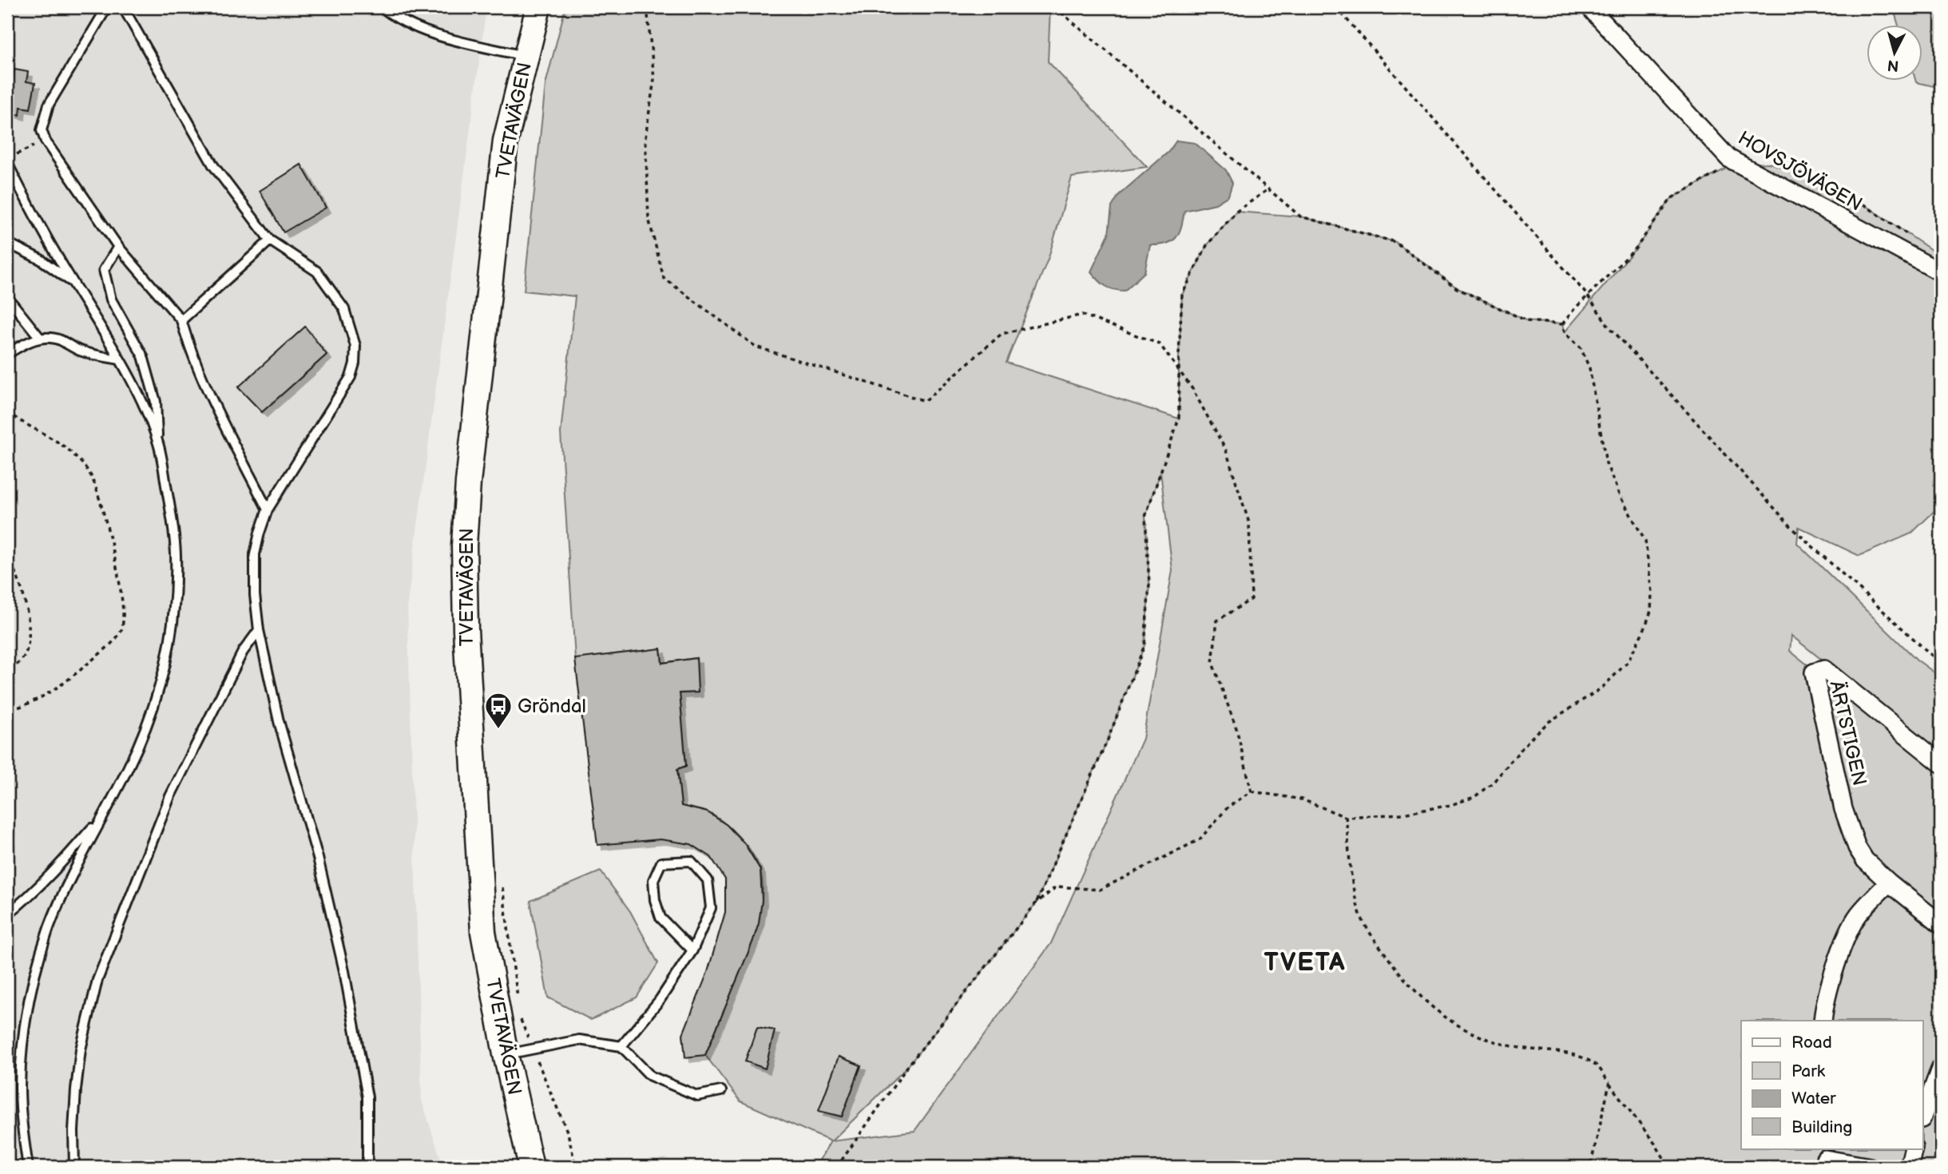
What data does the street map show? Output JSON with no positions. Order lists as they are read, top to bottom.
{
  "streets": {
    "main road": ["TVETAVÄGEN"],
    "street": ["HOVSJÖVÄGEN", "ÄRTSTIGEN"]
  },
  "districts": ["TVETA"],
  "places": {
    "bus stop": ["Gröndal"]
  },
  "legend": [
    "Road",
    "Park",
    "Water",
    "Building"
  ],
  "north": "bottom"
}
